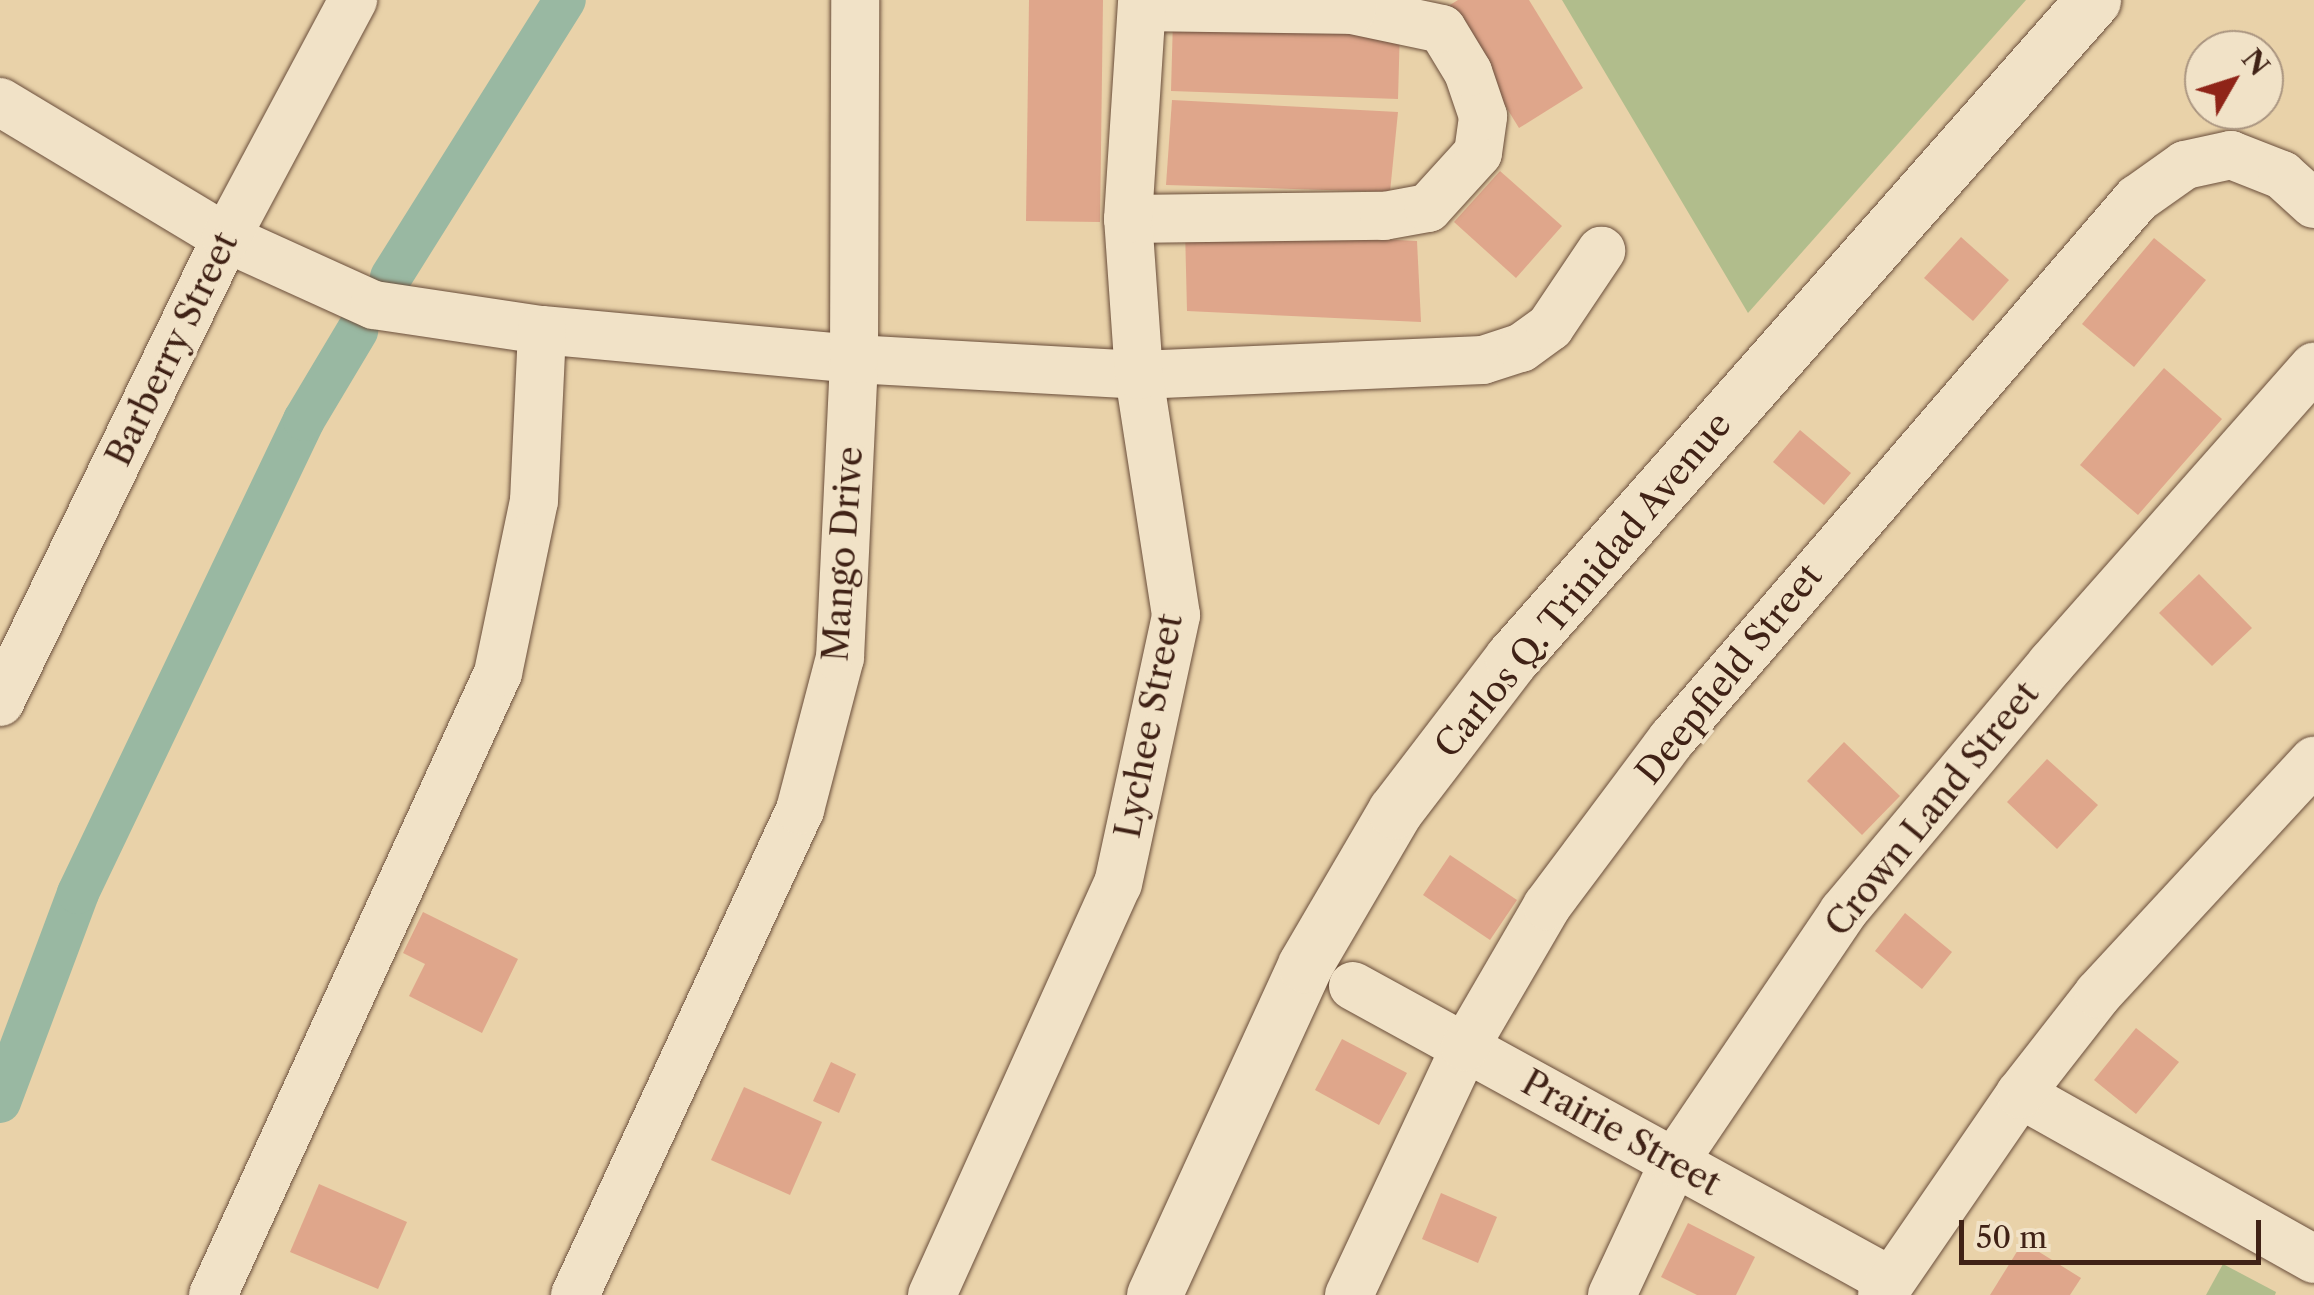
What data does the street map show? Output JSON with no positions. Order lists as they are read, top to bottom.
{
  "streets": {
    "main road": ["Carlos Q. Trinidad Avenue"],
    "street": [
      "Barberry Street",
      "Mango Drive",
      "Deepfield Street",
      "Lychee Street",
      "Crown Land Street",
      "Prairie Street"
    ]
  },
  "crossings": [
    ["Deepfield Street", "Prairie Street"],
    ["Crown Land Street", "Prairie Street"]
  ],
  "scale_bar": "50 m",
  "north": "top right"
}
